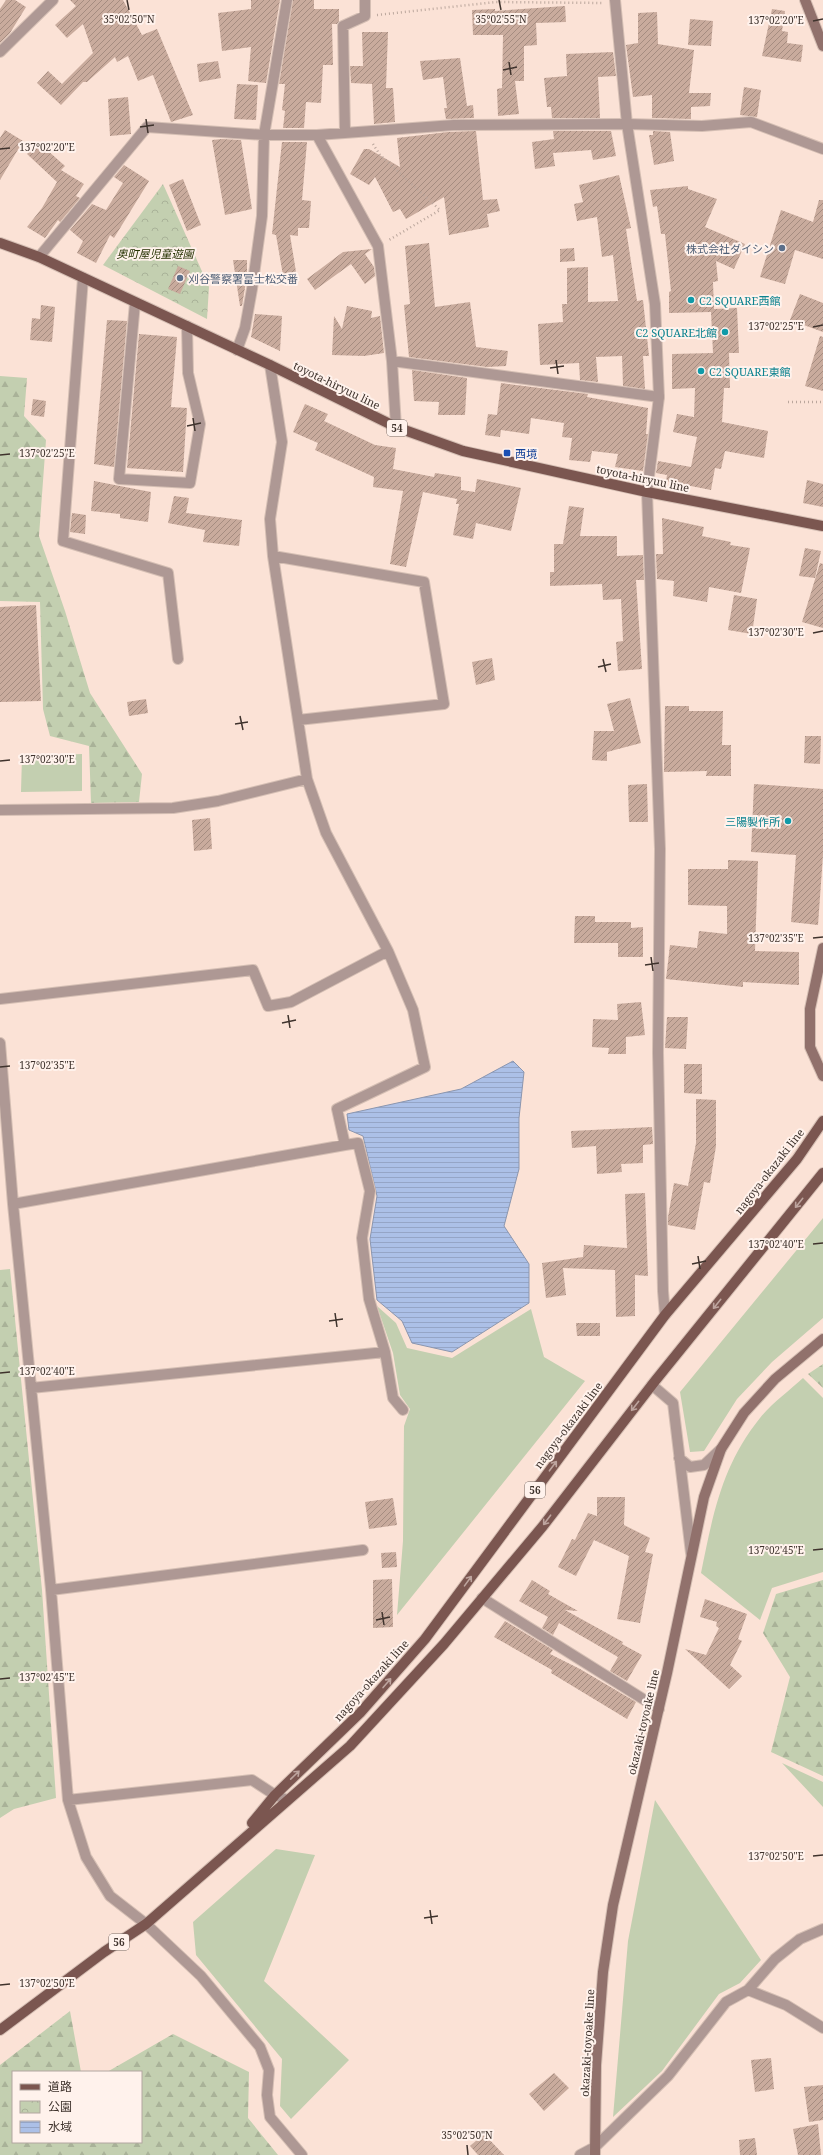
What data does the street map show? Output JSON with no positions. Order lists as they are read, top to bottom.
{
  "streets": {
    "main road": [
      "toyota-hiryuu line",
      "54",
      "nagoya-okazaki line",
      "56",
      "okazaki-toyoake line"
    ]
  },
  "parks": ["奥町屋児童遊園"],
  "places": {
    "other": [
      "株式会社ダイシン",
      "刈谷警察署富士松交番",
      "C2 SQUARE西館",
      "C2 SQUARE北館",
      "C2 SQUARE東館",
      "三陽製作所"
    ],
    "transit": ["西境"]
  },
  "legend": ["道路", "公園", "水域"],
  "coordinates": [
    "35°02'50\"N",
    "35°02'55\"N",
    "137°02'20\"E",
    "137°02'25\"E",
    "137°02'30\"E",
    "137°02'35\"E",
    "137°02'40\"E",
    "137°02'45\"E",
    "137°02'50\"E"
  ]
}
